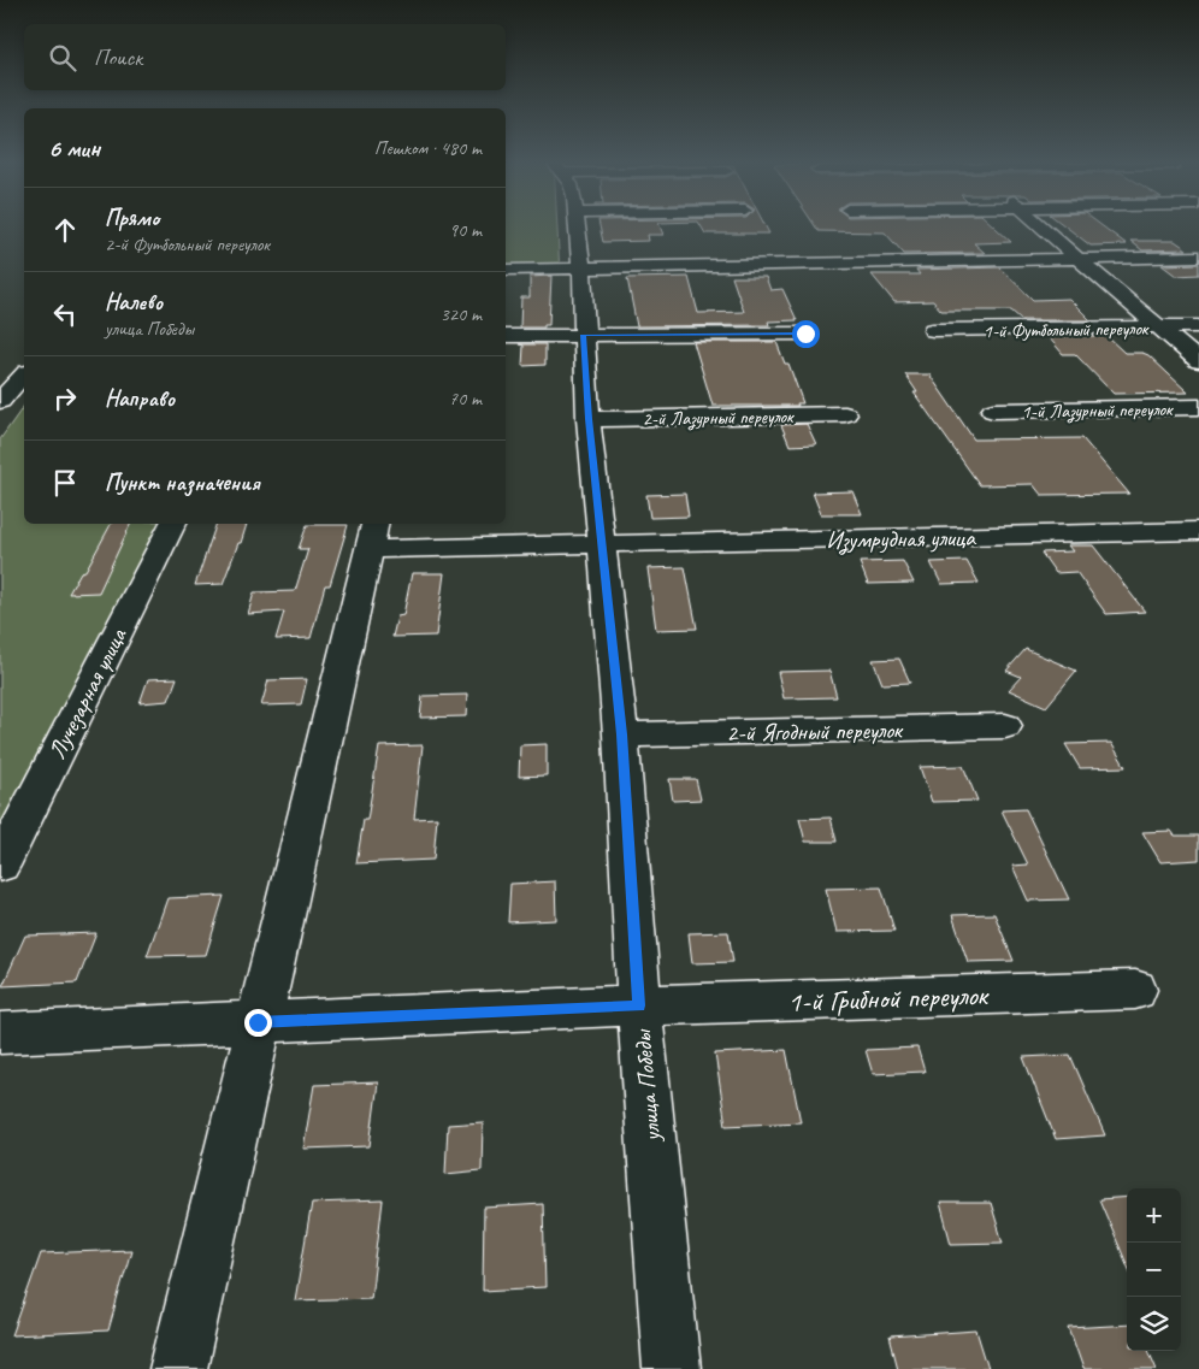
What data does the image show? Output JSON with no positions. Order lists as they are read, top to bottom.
{
  "streets": {
    "street": [
      "1-й Футбольный переулок",
      "1-й Лазурный переулок",
      "2-й Лазурный переулок",
      "Изумрудная улица",
      "Лучезарная улица",
      "2-й Ягодный переулок",
      "1-й Грибной переулок",
      "улица Победы"
    ]
  },
  "crossings": [
    ["2-й Лазурный переулок", "улица Победы"],
    ["Изумрудная улица", "улица Победы"],
    ["2-й Ягодный переулок", "улица Победы"],
    ["1-й Грибной переулок", "улица Победы"]
  ],
  "page": {
    "search": "Поиск",
    "heading": ["6 мин", "Пешком · 480 m"],
    "list": [
      ["Прямо", "2-й Футбольный переулок", "90 m"],
      ["Налево", "улица Победы", "320 m"],
      ["Направо", "70 m"],
      "Пункт назначения"
    ],
    "map_buttons": ["+", "−"]
  }
}
